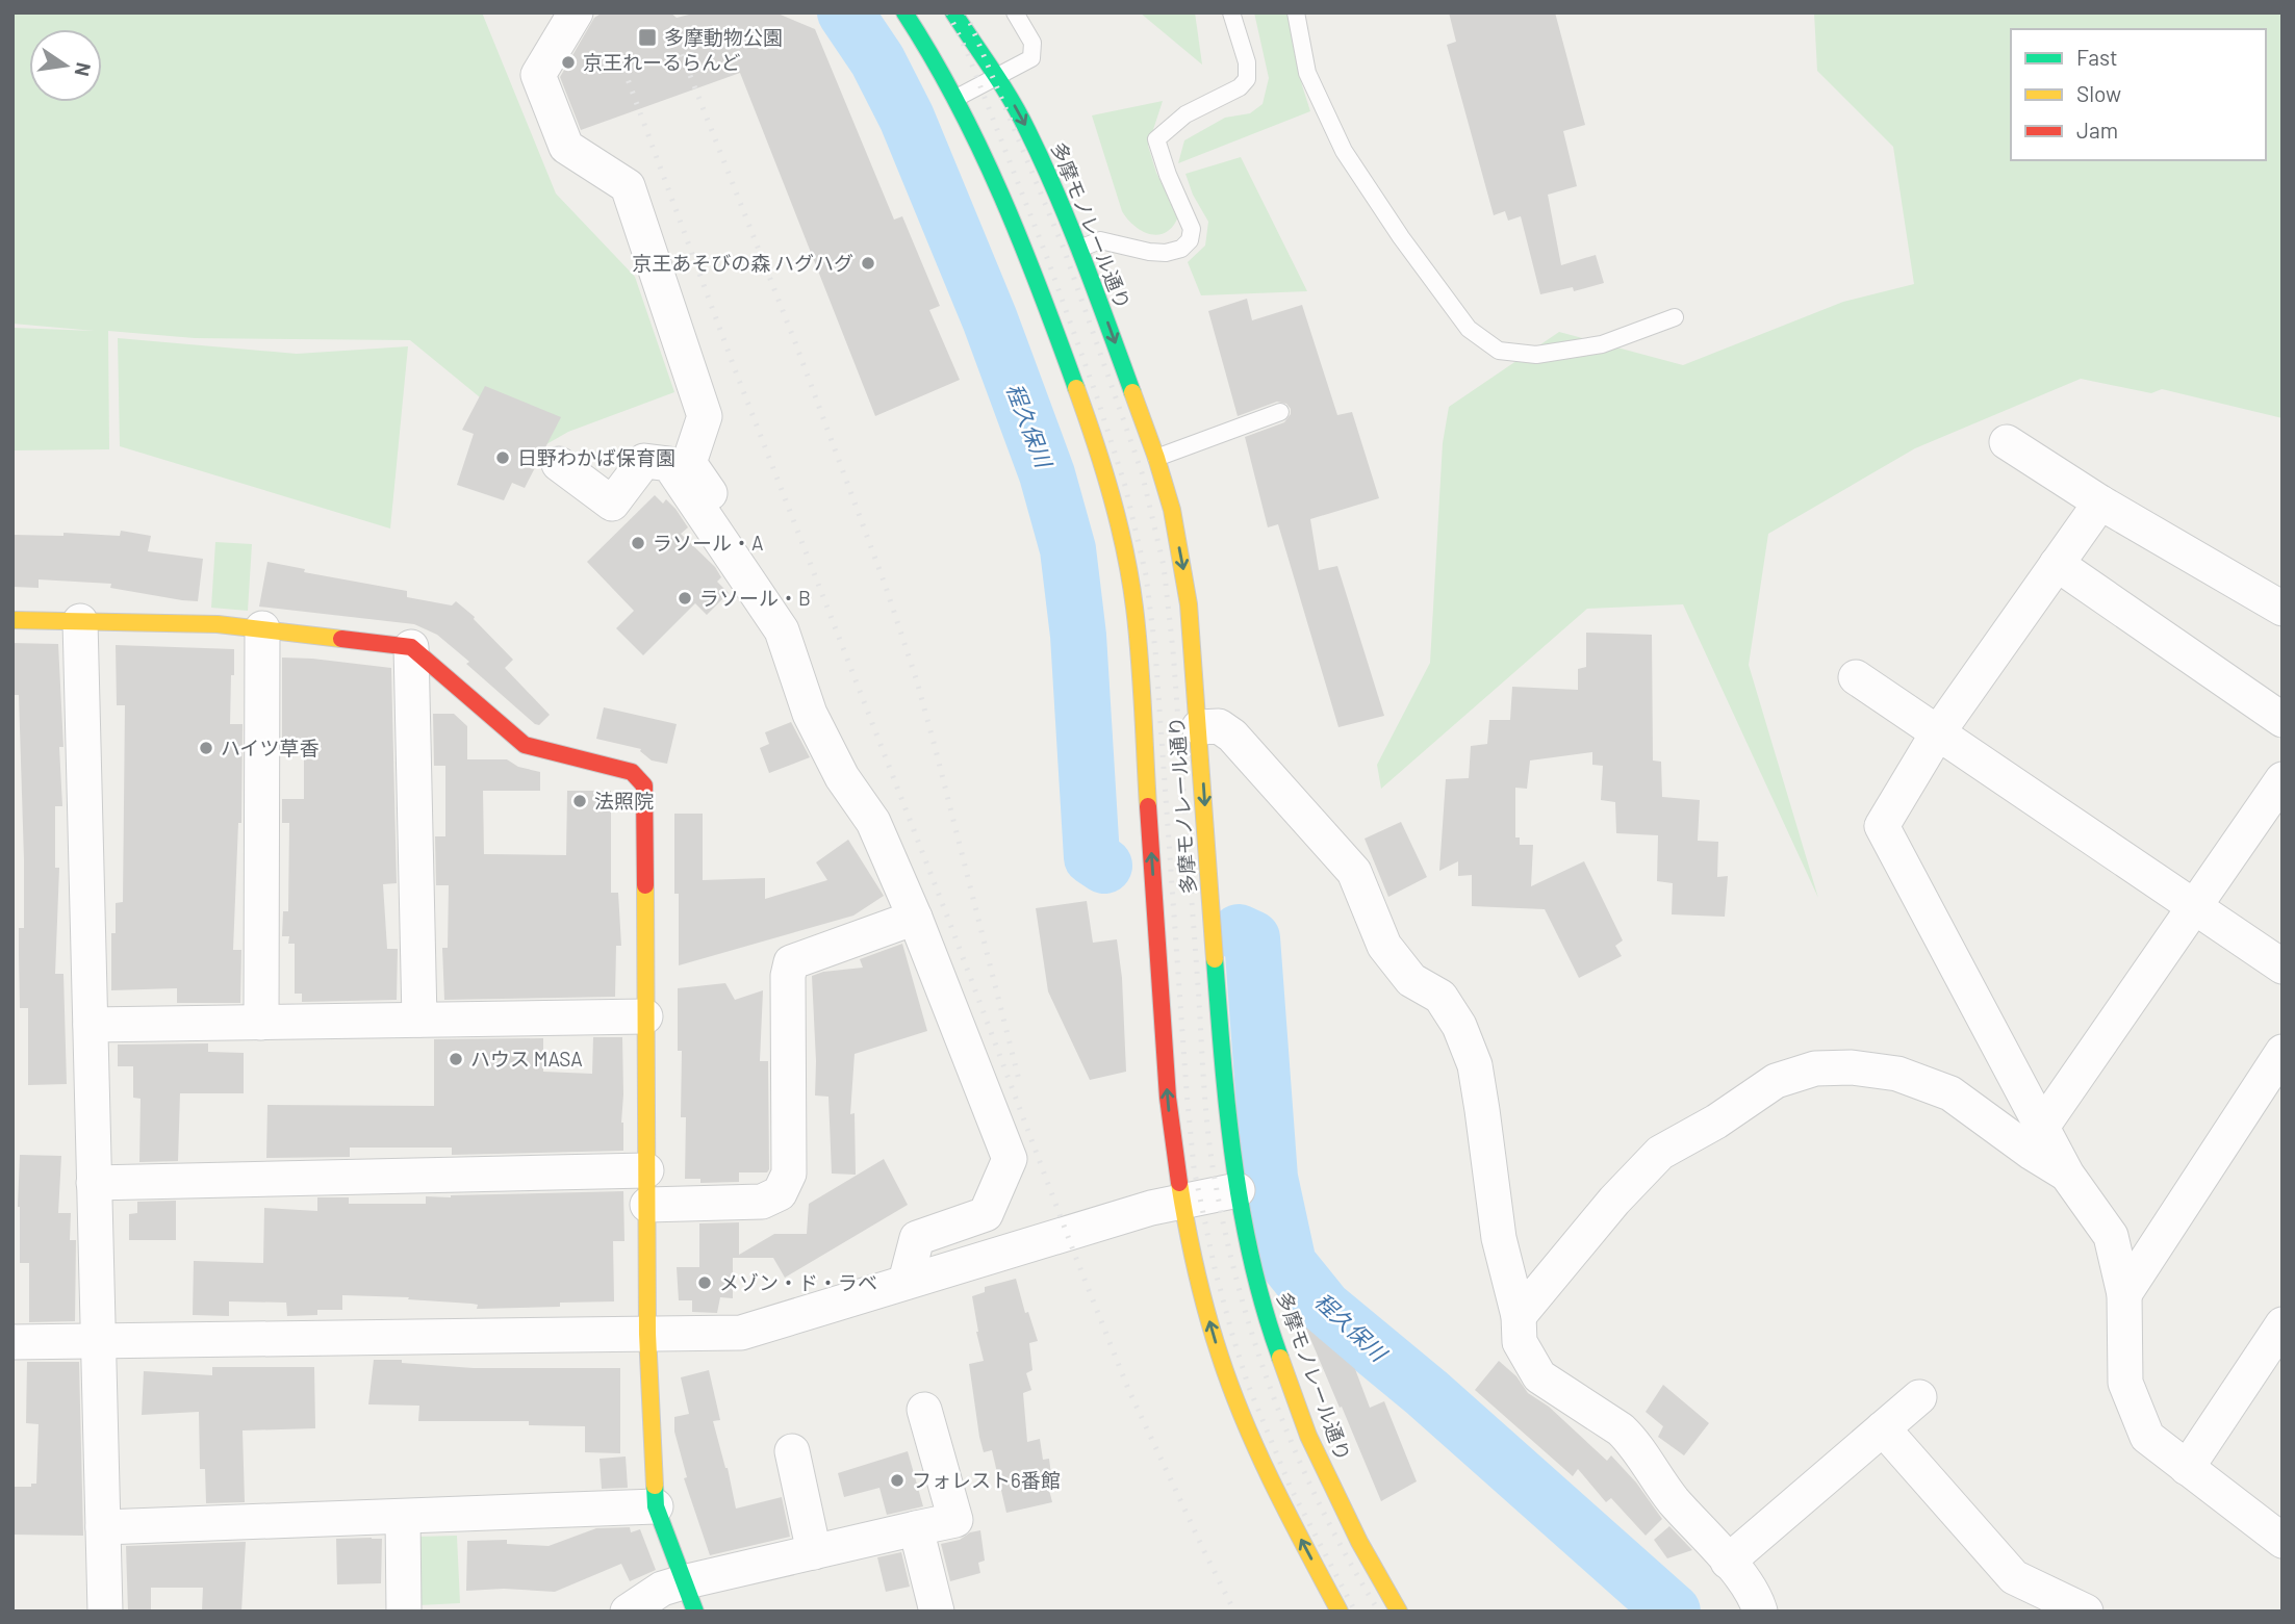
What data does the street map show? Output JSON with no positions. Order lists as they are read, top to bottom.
{
  "streets": {
    "main road": ["多摩モノレール通り"]
  },
  "water": ["程久保川"],
  "places": {
    "transit": ["多摩動物公園"],
    "other": [
      "京王れーるらんど",
      "京王あそびの森 ハグハグ",
      "日野わかば保育園",
      "ラソール・A",
      "ラソール・B",
      "ハイツ草香",
      "法照院",
      "ハウス MASA",
      "メゾン・ド・ラベ",
      "フォレスト6番館"
    ]
  },
  "legend": ["Fast", "Slow", "Jam"],
  "north": "right"
}
